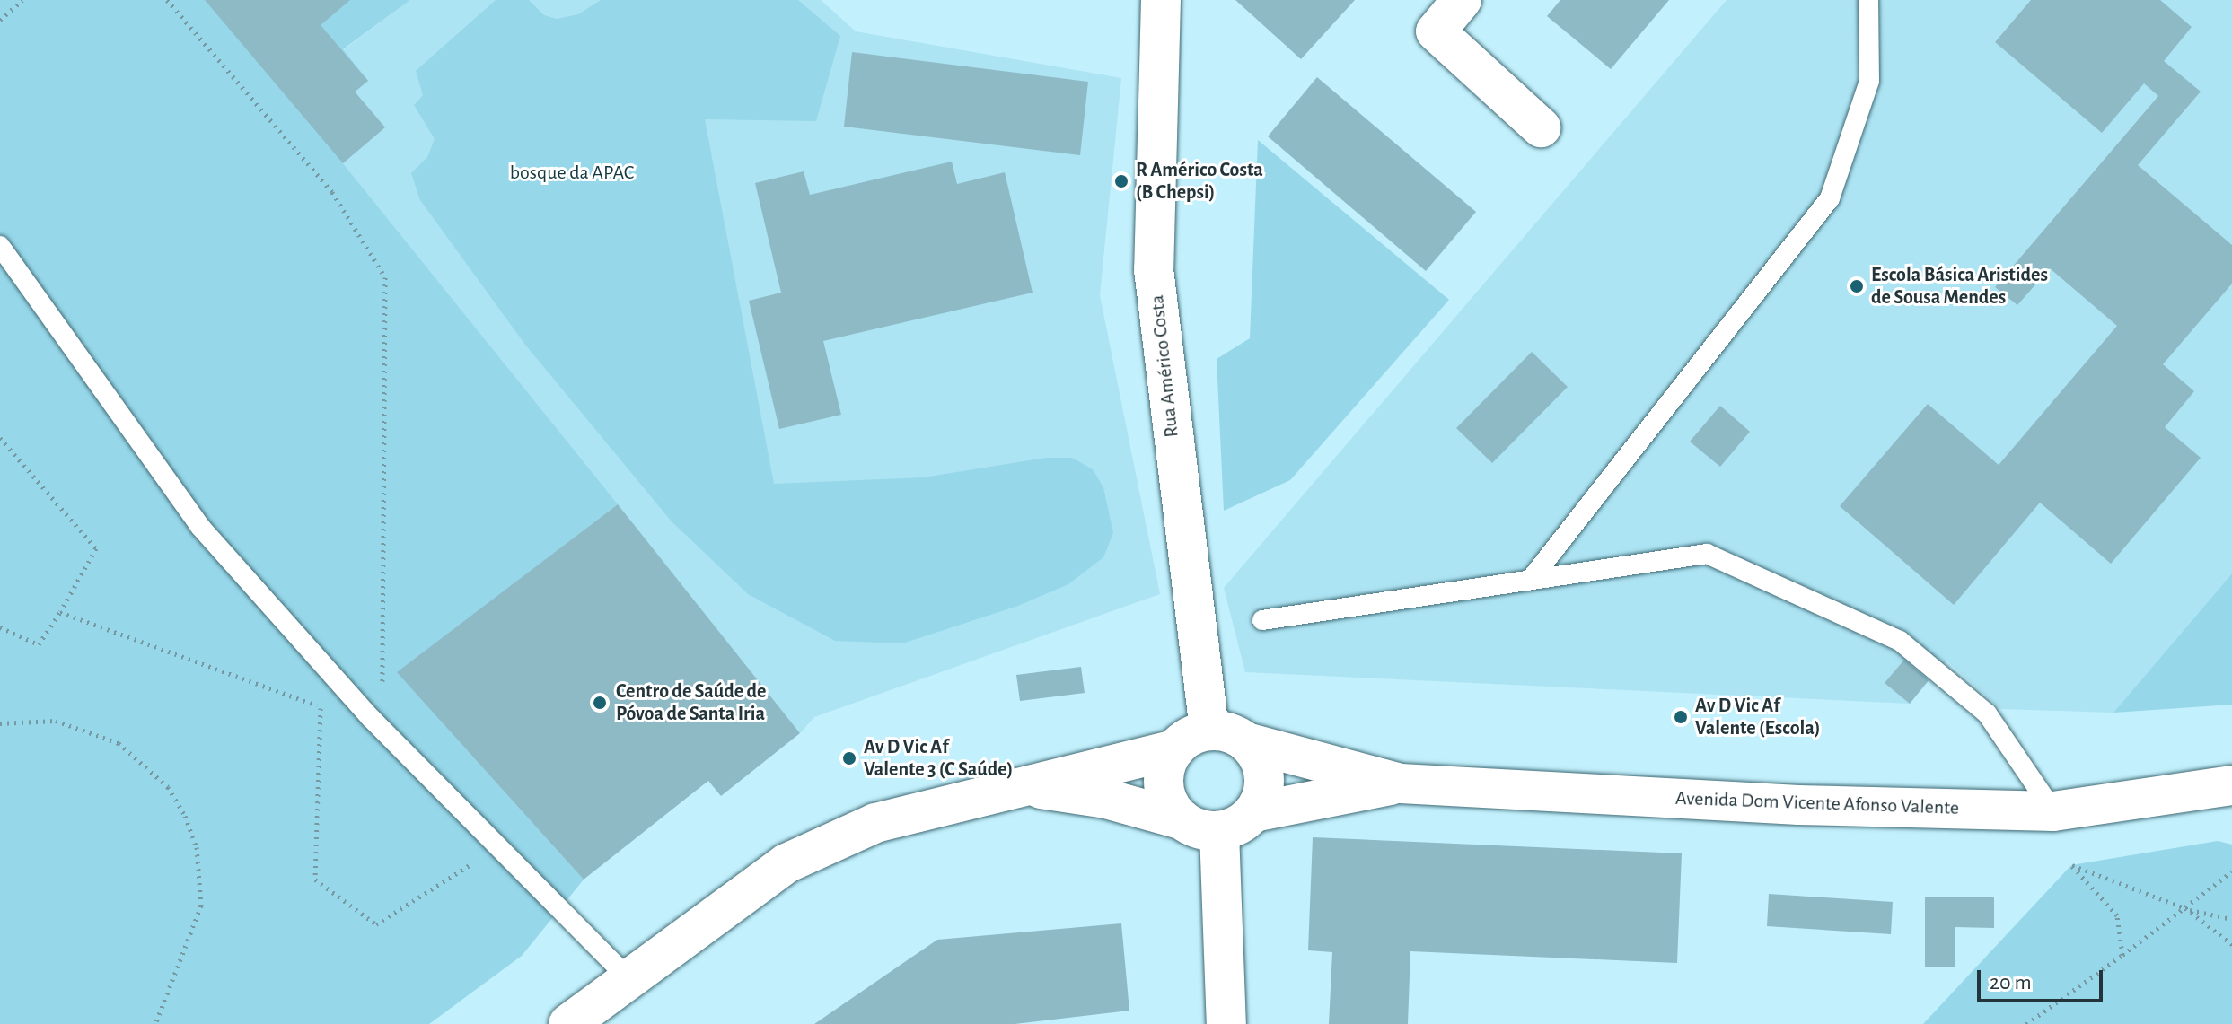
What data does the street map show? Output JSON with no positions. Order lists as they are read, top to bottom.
{
  "streets": {
    "street": ["Rua Américo Costa", "Avenida Dom Vicente Afonso Valente"]
  },
  "crossings": [
    ["Rua Américo Costa", "Avenida Dom Vicente Afonso Valente"]
  ],
  "parks": ["bosque da APAC"],
  "places": [
    "R Américo Costa (B Chepsi)",
    "Escola Básica Aristides de Sousa Mendes",
    "Centro de Saúde de Póvoa de Santa Iria",
    "Av D Vic Af Valente (Escola)",
    "Av D Vic Af Valente 3 (C Saúde)"
  ],
  "scale_bar": "20 m"
}
